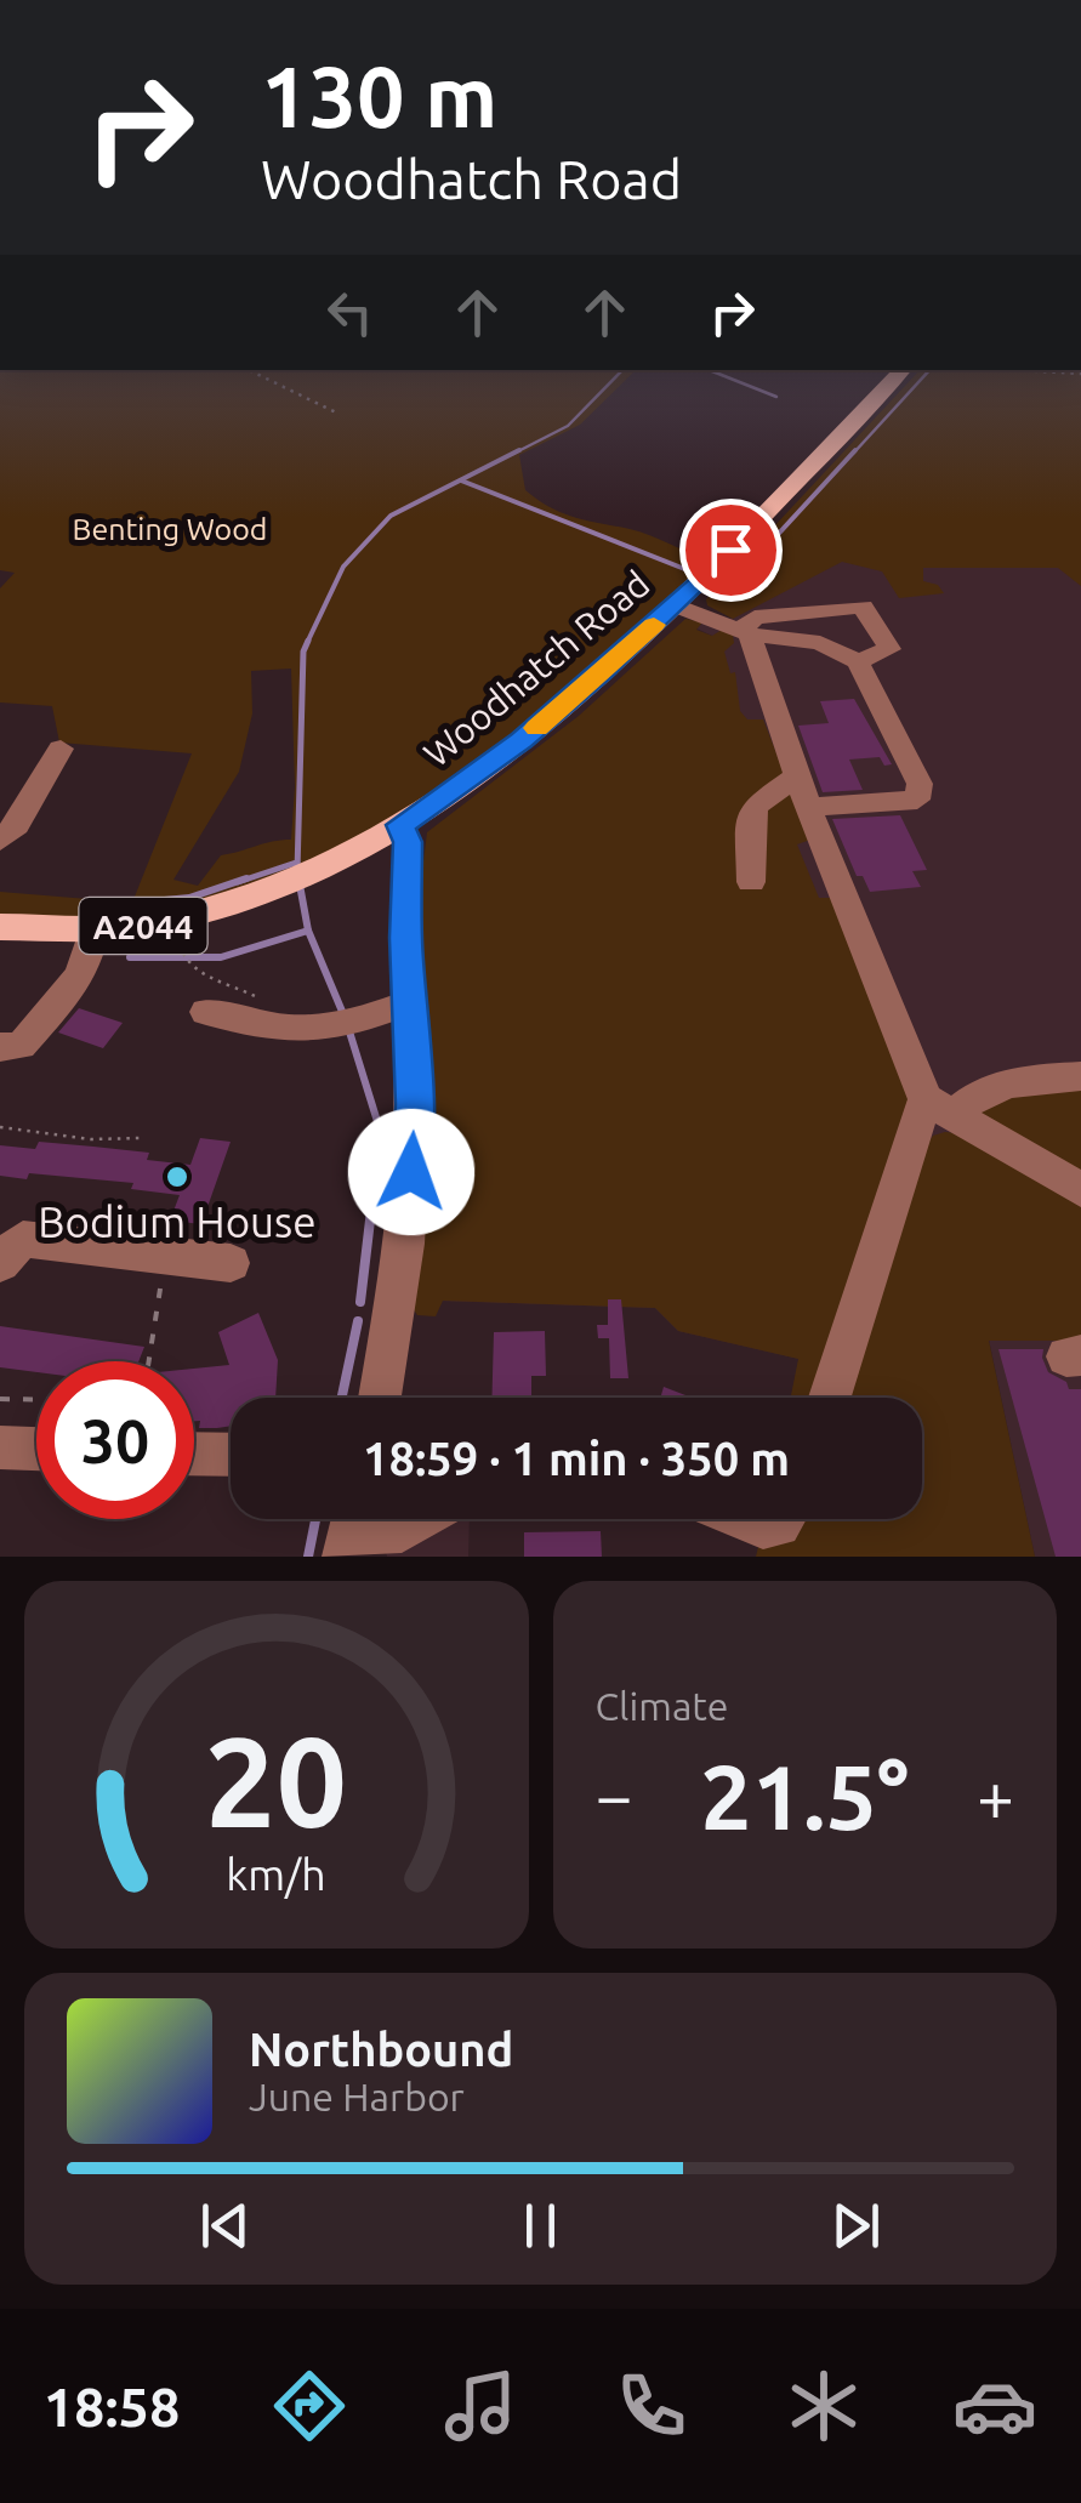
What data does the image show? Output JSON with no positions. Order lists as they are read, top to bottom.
{
  "streets": {
    "main road": ["Woodhatch Road", "A2044"]
  },
  "parks": ["Benting Wood"],
  "places": ["Bodium House"],
  "page": {
    "turn": ["130 m", "Woodhatch Road"],
    "limit": "30",
    "trip": "18:59 · 1 min · 350 m",
    "tile": "Climate",
    "heat": ["−", "21.5°", "+"],
    "song": ["Northbound", "June Harbor"],
    "tabs": "18:58",
    "gauge": ["20", "km/h"]
  }
}
